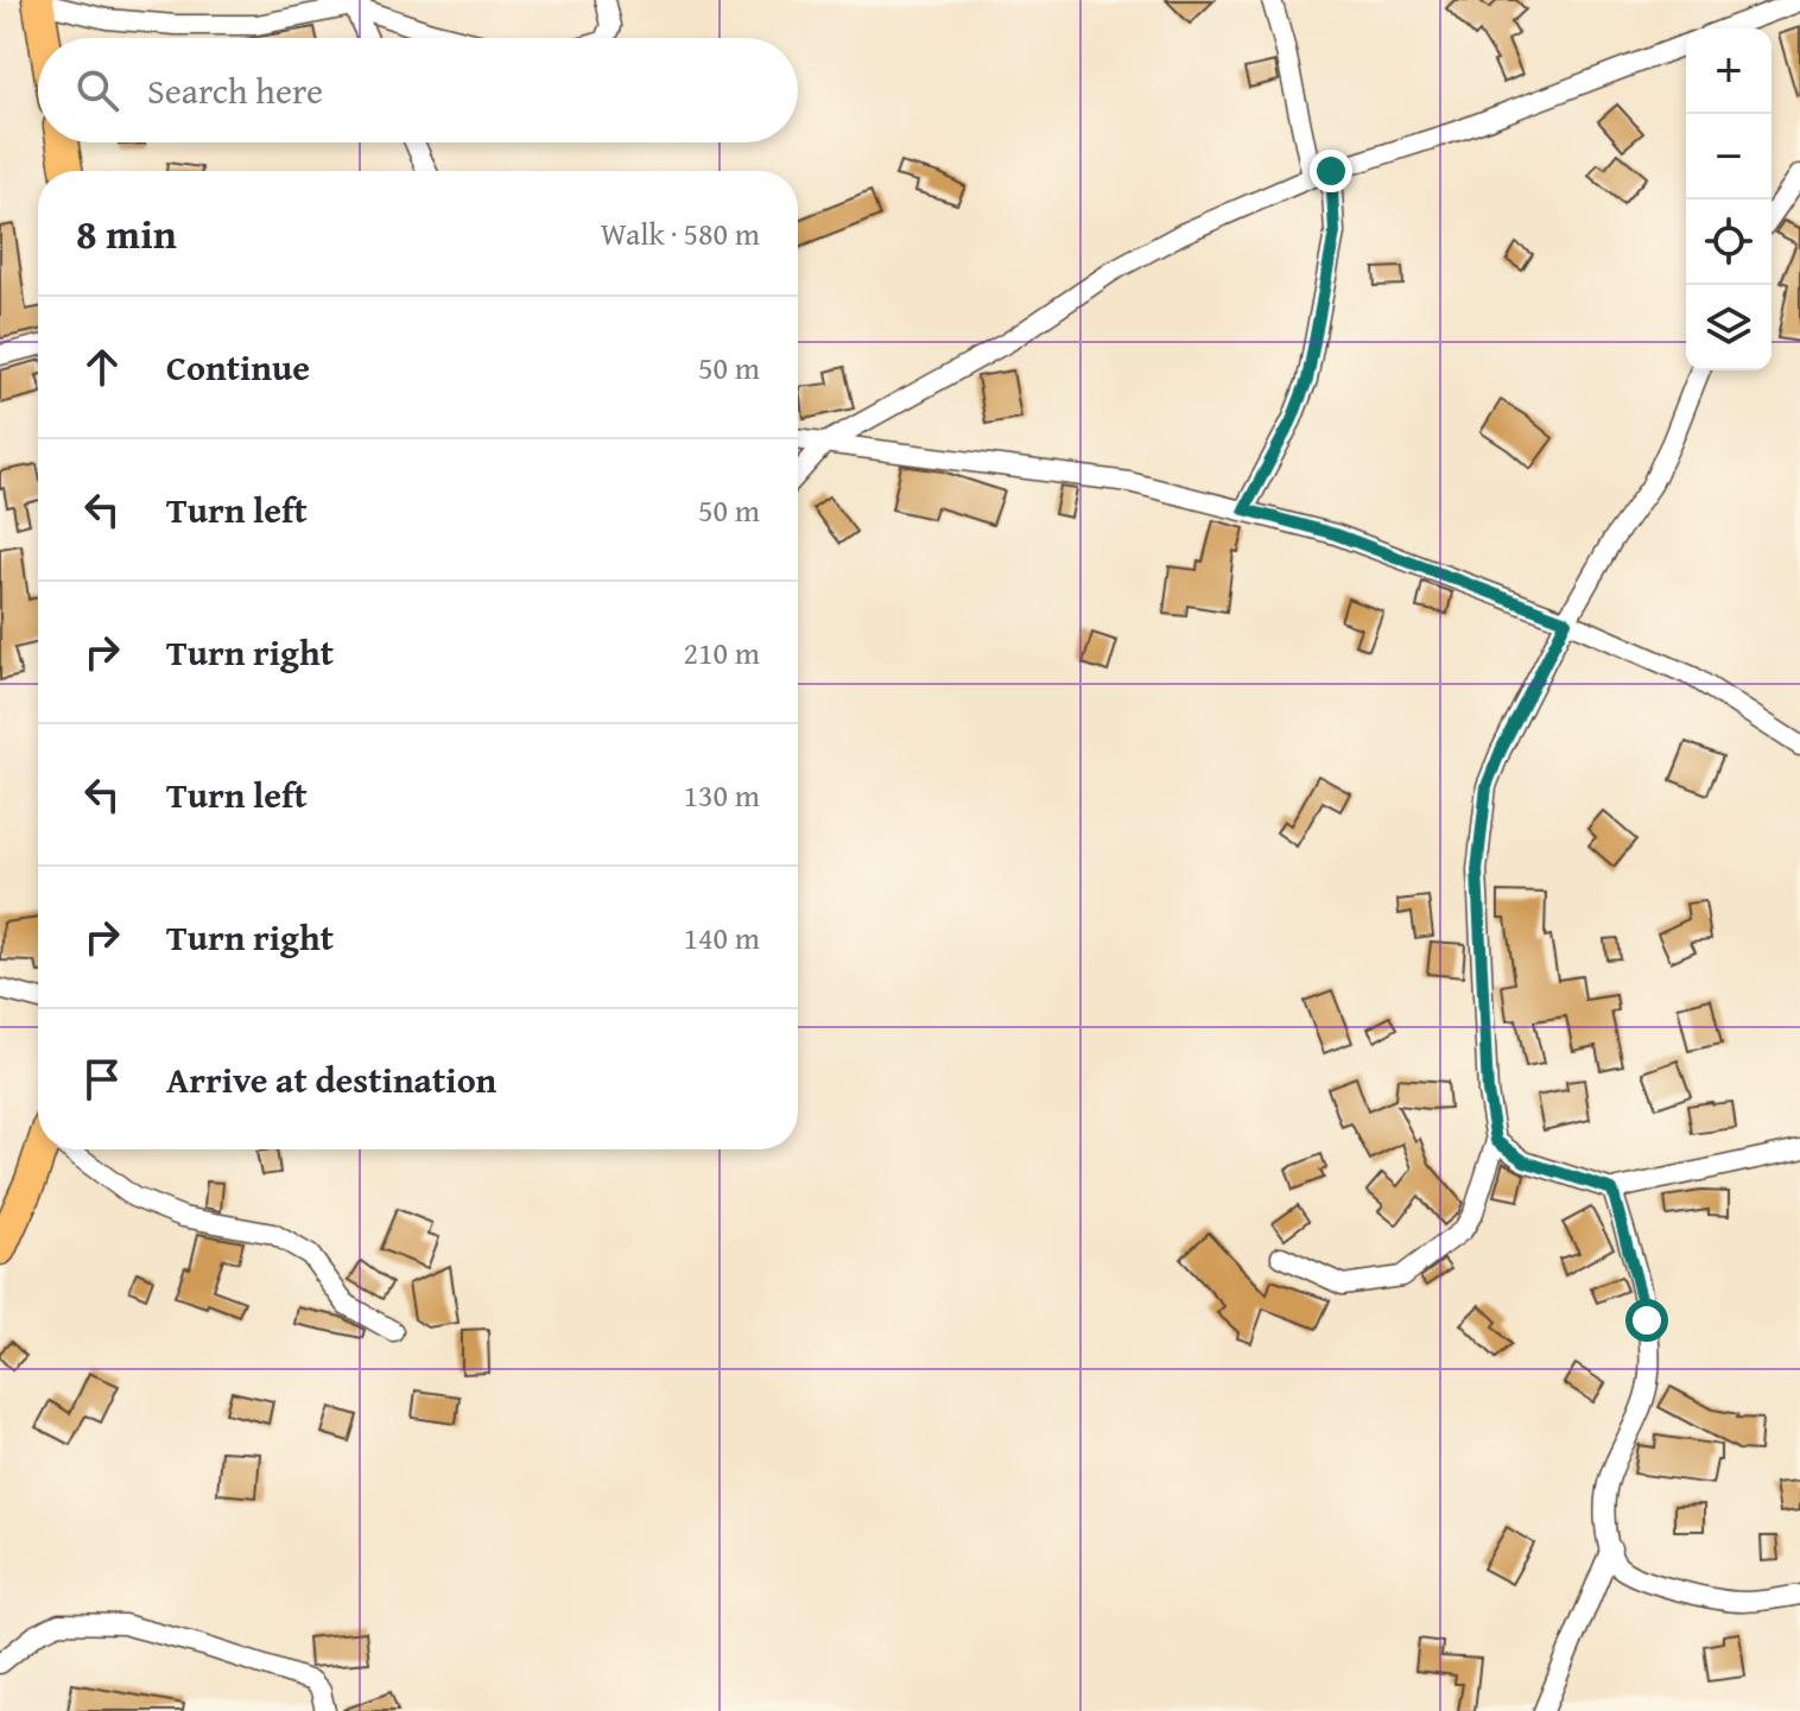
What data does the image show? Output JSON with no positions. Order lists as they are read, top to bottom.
{
  "page": {
    "map_buttons": ["+", "−"],
    "search": "Search here",
    "heading": ["8 min", "Walk · 580 m"],
    "list": [
      ["Continue", "50 m"],
      ["Turn left", "50 m"],
      ["Turn right", "210 m"],
      ["Turn left", "130 m"],
      ["Turn right", "140 m"],
      "Arrive at destination"
    ]
  }
}
